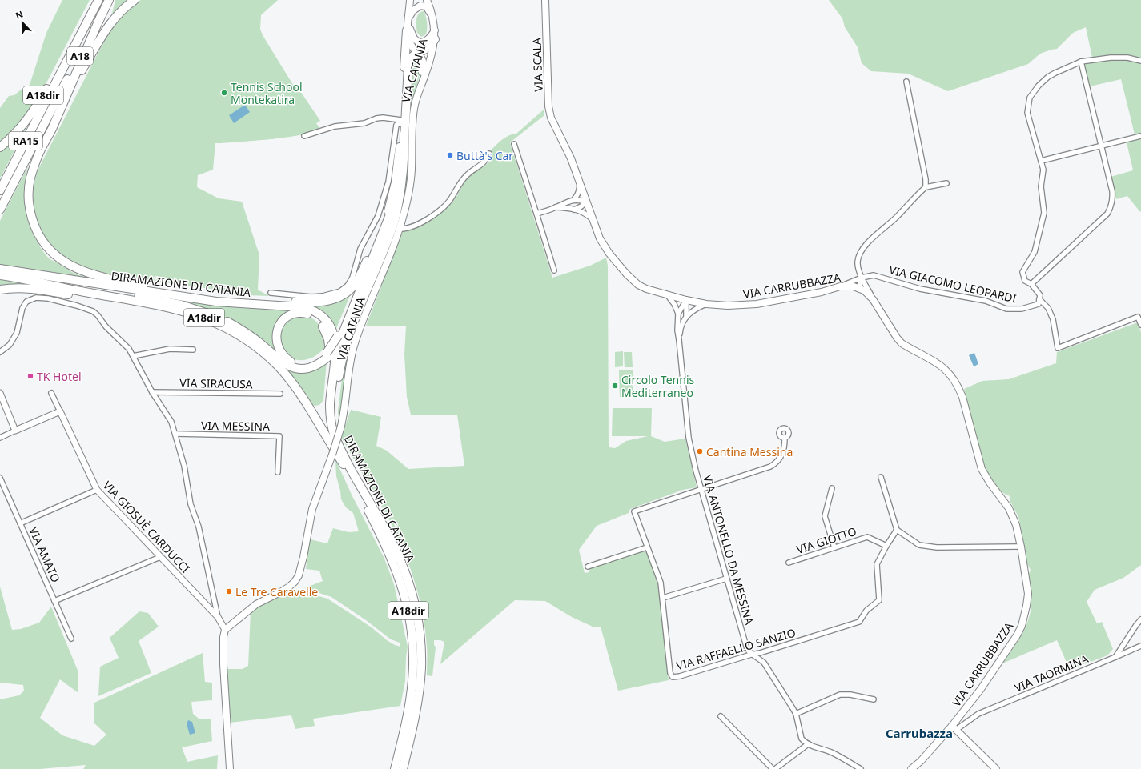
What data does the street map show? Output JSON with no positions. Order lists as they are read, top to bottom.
{
  "streets": {
    "highway": [
      "A18",
      "A18dir",
      "RA15",
      "DIRAMAZIONE DI CATANIA"
    ],
    "main road": ["VIA SCALA", "VIA CATANIA", "VIA CARRUBBAZZA"],
    "street": [
      "VIA GIACOMO LEOPARDI",
      "VIA SIRACUSA",
      "VIA MESSINA",
      "VIA GIOSUÈ CARDUCCI",
      "VIA GIOTTO",
      "VIA ANTONELLO DA MESSINA",
      "VIA AMATO",
      "VIA RAFFAELLO SANZIO",
      "VIA TAORMINA"
    ]
  },
  "crossings": [
    ["A18", "A18dir"],
    ["A18", "RA15"],
    ["VIA SCALA", "VIA CARRUBBAZZA"],
    ["VIA CATANIA", "VIA GIOSUÈ CARDUCCI"],
    ["VIA GIACOMO LEOPARDI", "VIA CARRUBBAZZA"],
    ["VIA CARRUBBAZZA", "VIA TAORMINA"],
    ["VIA GIOTTO", "VIA RAFFAELLO SANZIO"],
    ["VIA ANTONELLO DA MESSINA", "VIA RAFFAELLO SANZIO"]
  ],
  "districts": ["Carrubazza"],
  "places": [
    "Tennis School Montekatira",
    "Buttà's Car",
    "TK Hotel",
    "Circolo Tennis Mediterraneo",
    "Cantina Messina",
    "Le Tre Caravelle"
  ],
  "north": "top"
}
